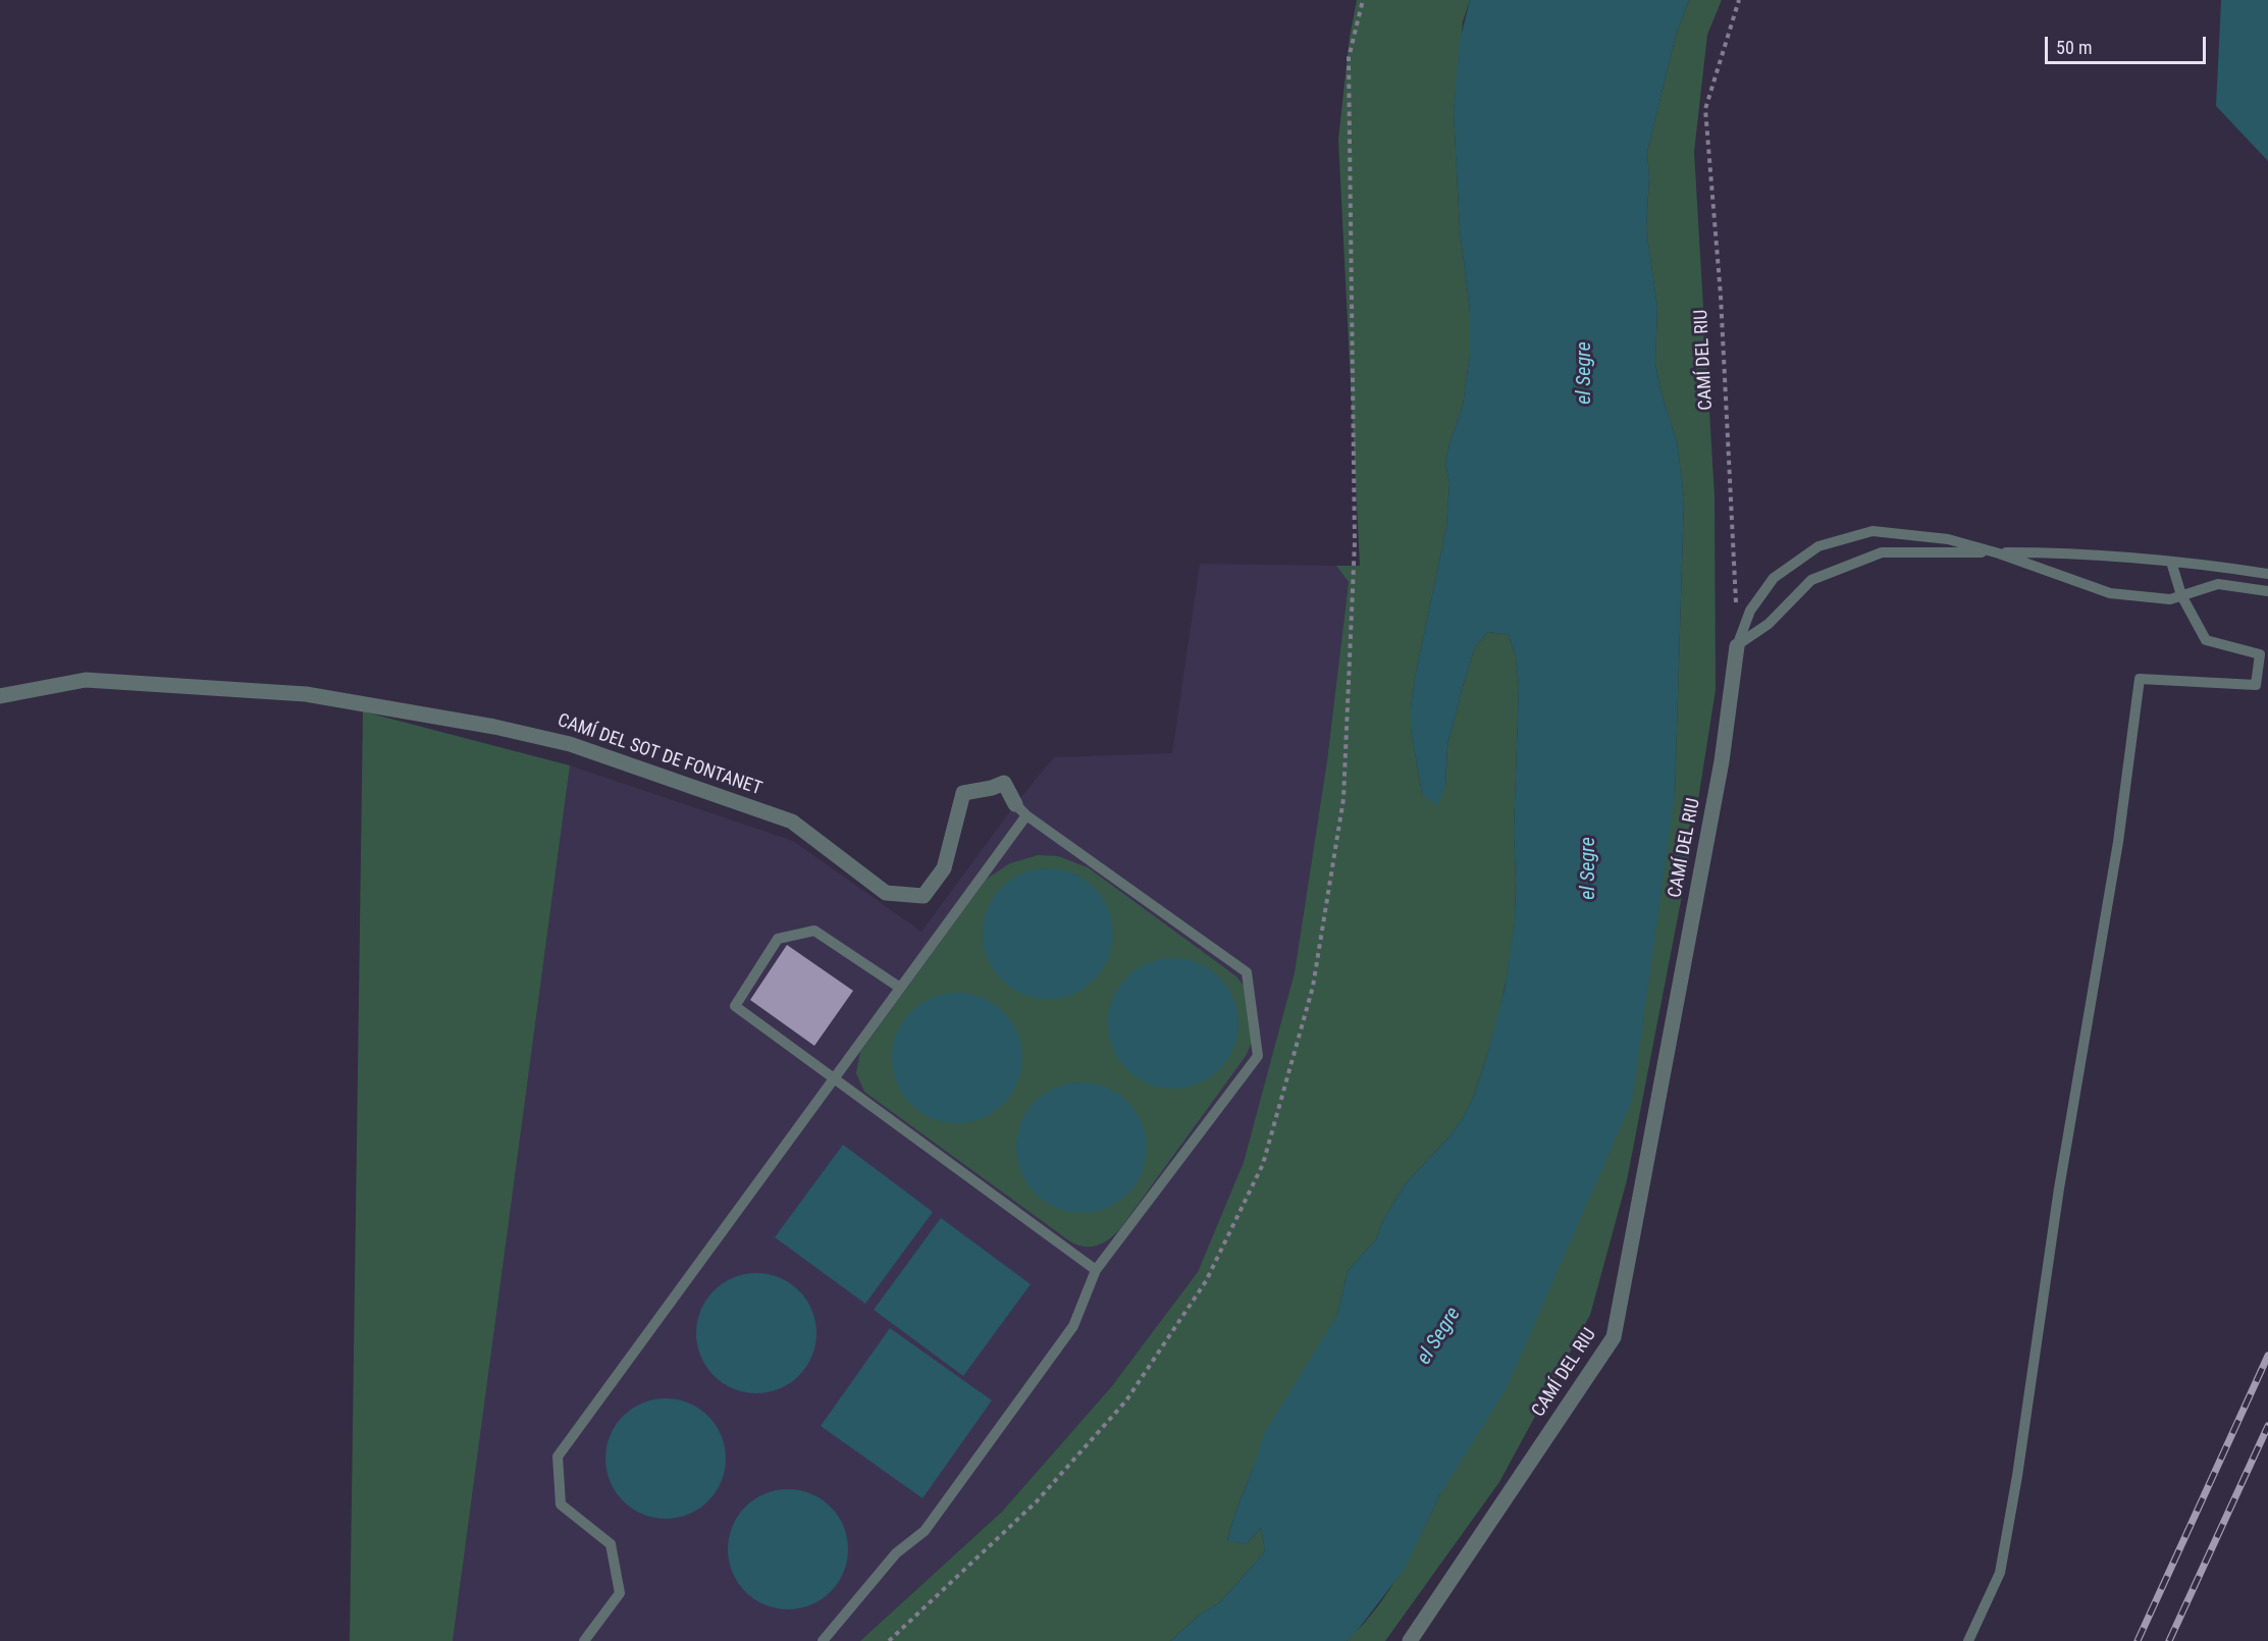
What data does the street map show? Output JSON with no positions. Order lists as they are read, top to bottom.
{
  "streets": {
    "street": ["CAMÍ DEL RIU", "CAMÍ DEL SOT DE FONTANET"]
  },
  "water": ["el Segre"],
  "scale_bar": "50 m"
}
